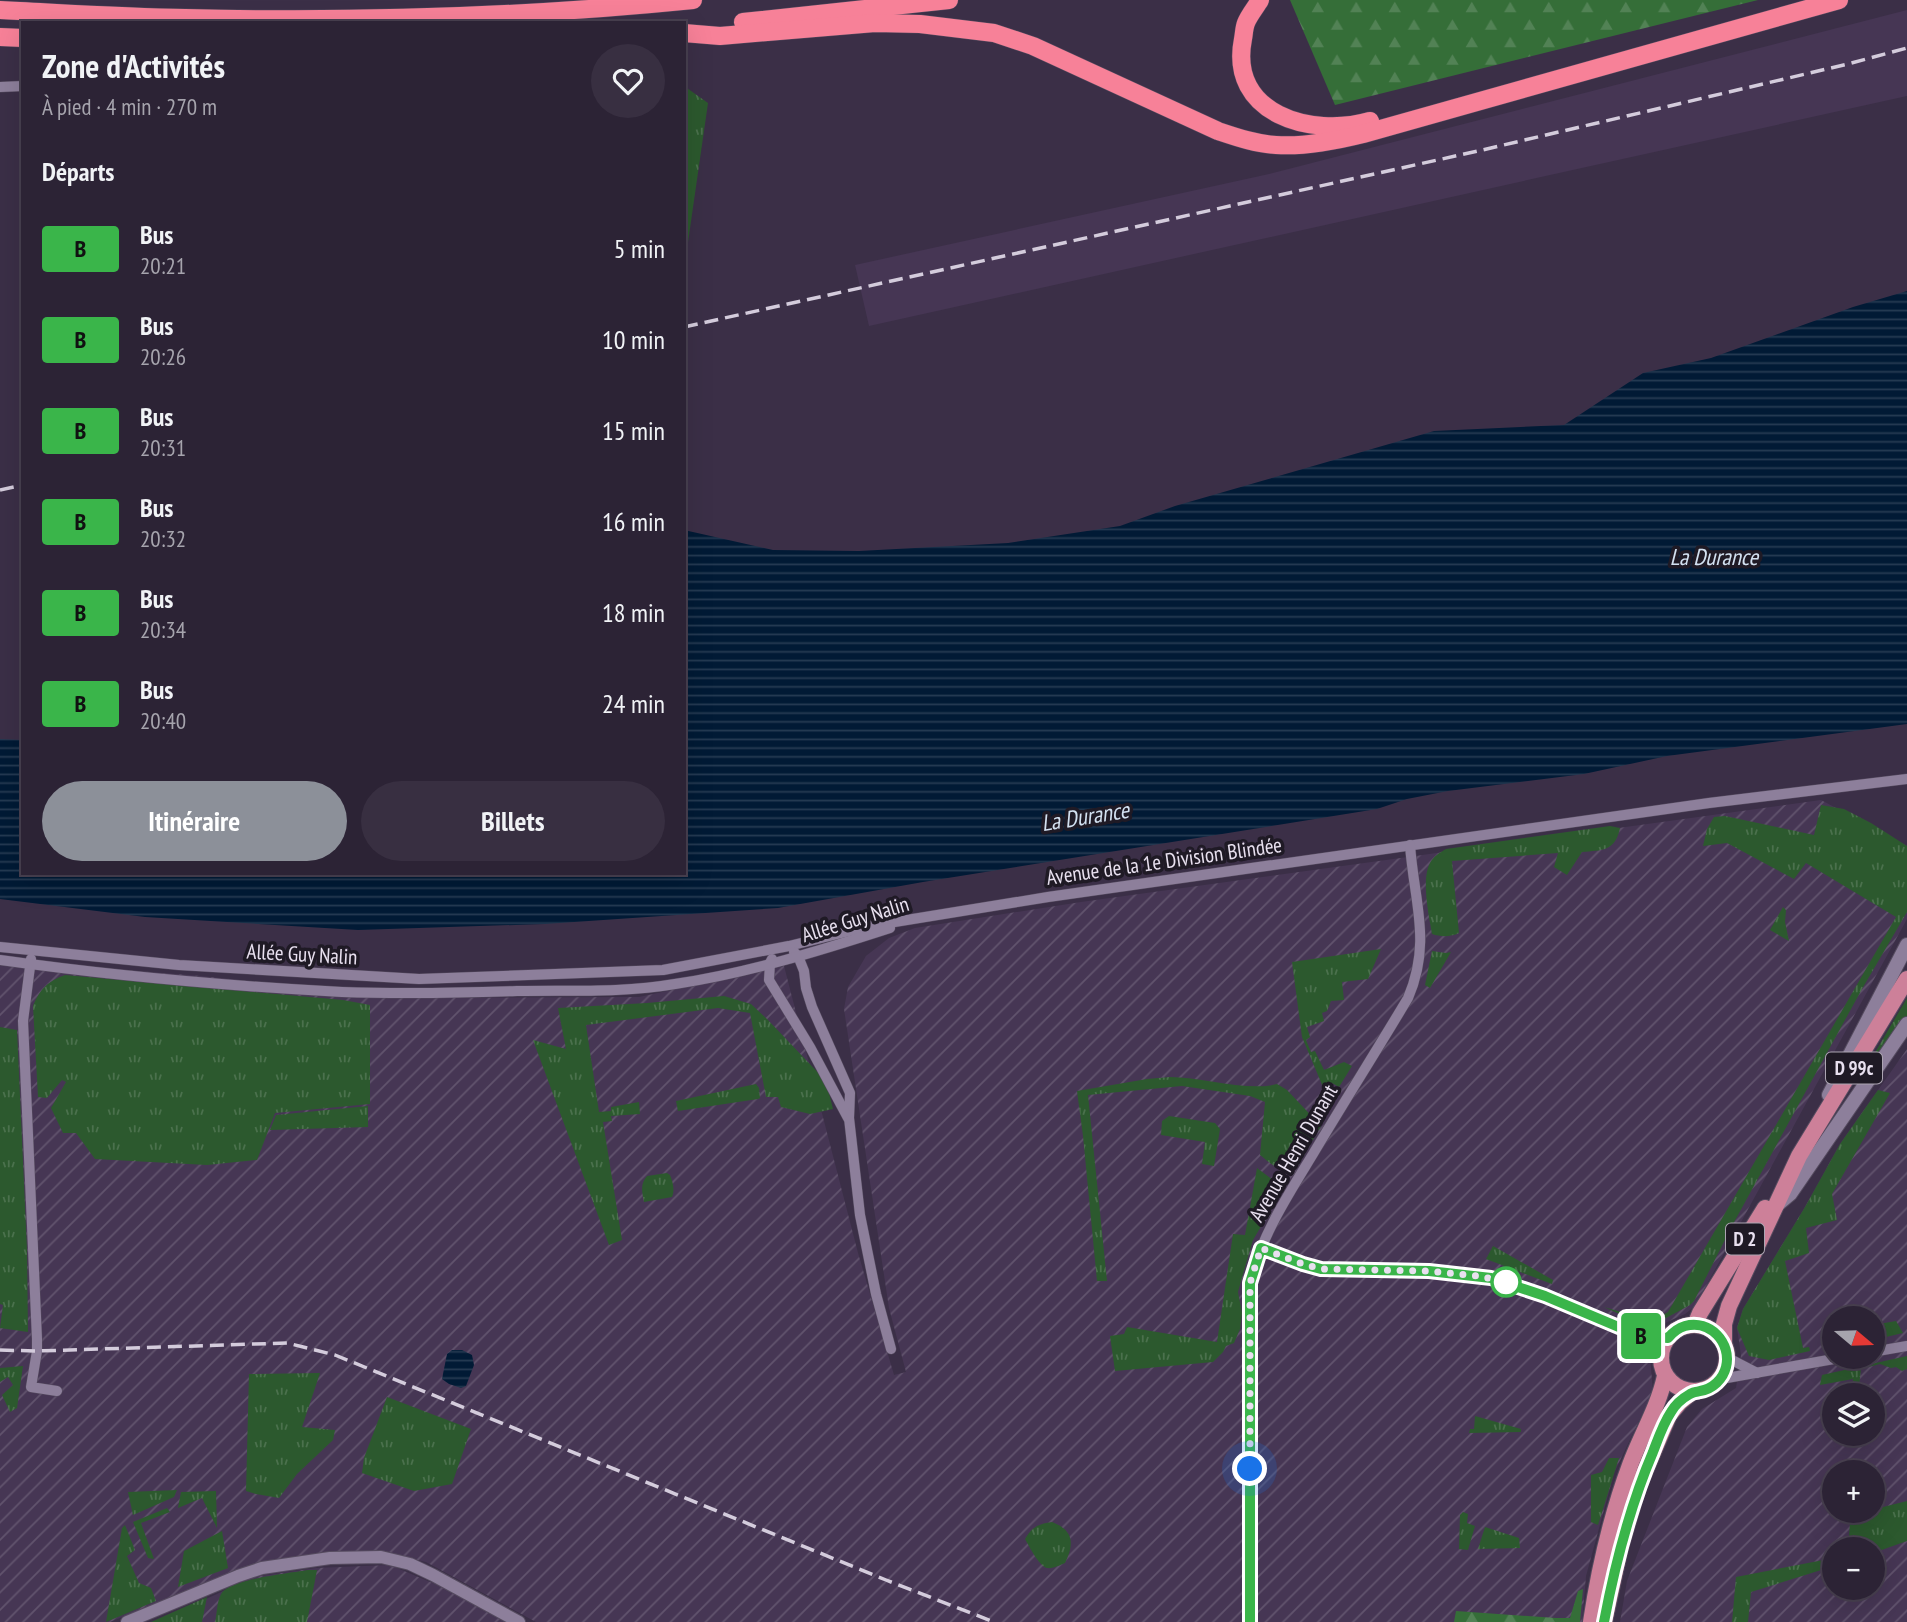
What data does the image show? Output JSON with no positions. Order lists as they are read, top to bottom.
{
  "streets": {
    "main road": ["D 99c", "D 2"],
    "street": ["Avenue de la 1e Division Blindée", "Allée Guy Nalin", "Avenue Henri Dunant"]
  },
  "crossings": [
    ["Avenue de la 1e Division Blindée", "Allée Guy Nalin"],
    ["Avenue de la 1e Division Blindée", "Avenue Henri Dunant"],
    ["D 99c", "D 2"]
  ],
  "water": ["La Durance"],
  "lines": ["bus line B"],
  "north": "right",
  "page": {
    "on_map": "B",
    "heading": [
      ["Zone d'Activités", "À pied · 4 min · 270 m"],
      "Départs"
    ],
    "list": [
      {
        "mark": "B",
        "name": "Bus",
        "note": "20:21",
        "value": "5 min"
      },
      {
        "mark": "B",
        "name": "Bus",
        "note": "20:26",
        "value": "10 min"
      },
      {
        "mark": "B",
        "name": "Bus",
        "note": "20:31",
        "value": "15 min"
      },
      {
        "mark": "B",
        "name": "Bus",
        "note": "20:32",
        "value": "16 min"
      },
      {
        "mark": "B",
        "name": "Bus",
        "note": "20:34",
        "value": "18 min"
      },
      {
        "mark": "B",
        "name": "Bus",
        "note": "20:40",
        "value": "24 min"
      }
    ],
    "buttons": ["Itinéraire", "Billets"],
    "map_buttons": ["+", "−"]
  }
}
